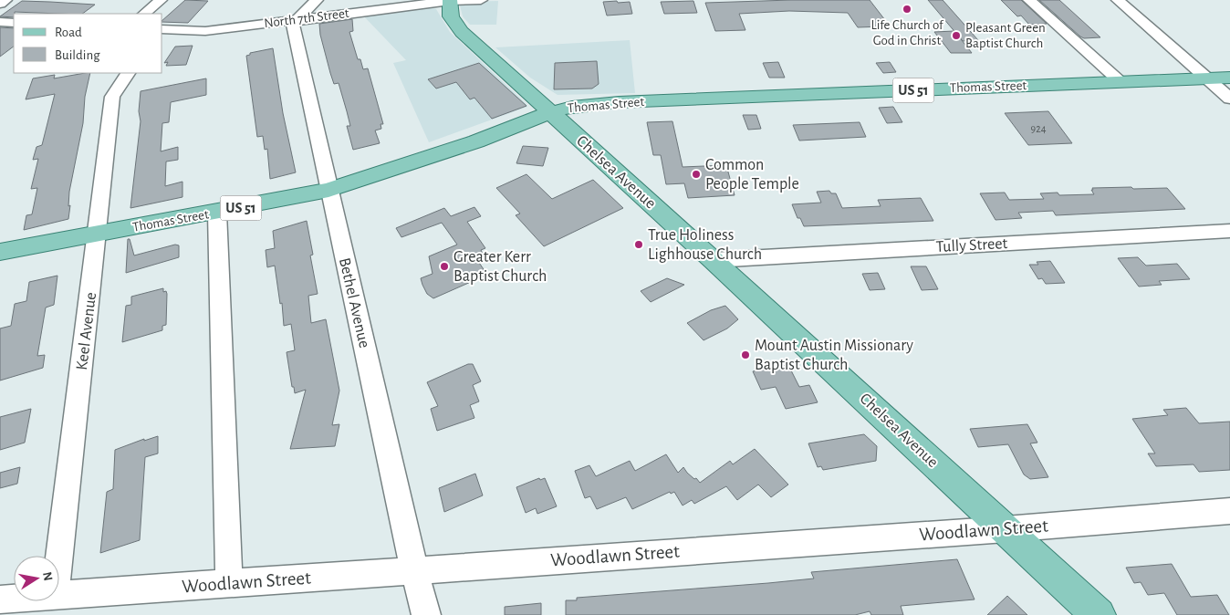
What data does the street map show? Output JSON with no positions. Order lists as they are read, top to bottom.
{
  "streets": {
    "main road": ["Thomas Street", "US 51", "Chelsea Avenue"],
    "street": [
      "North 7th Street",
      "Tully Street",
      "Bethel Avenue",
      "Keel Avenue",
      "Woodlawn Street"
    ]
  },
  "crossings": [
    ["North 7th Street", "Chelsea Avenue"],
    ["North 7th Street", "Bethel Avenue"],
    ["Thomas Street", "Chelsea Avenue"],
    ["Thomas Street", "Bethel Avenue"],
    ["Thomas Street", "Keel Avenue"],
    ["Chelsea Avenue", "Tully Street"],
    ["Chelsea Avenue", "Woodlawn Street"],
    ["Bethel Avenue", "Woodlawn Street"]
  ],
  "places": [
    "Life Church of God in Christ",
    "Pleasant Green Baptist Church",
    "Common People Temple",
    "True Holiness Lighhouse Church",
    "Greater Kerr Baptist Church",
    "Mount Austin Missionary Baptist Church"
  ],
  "house_numbers": ["924"],
  "legend": ["Road", "Building"],
  "north": "right"
}
